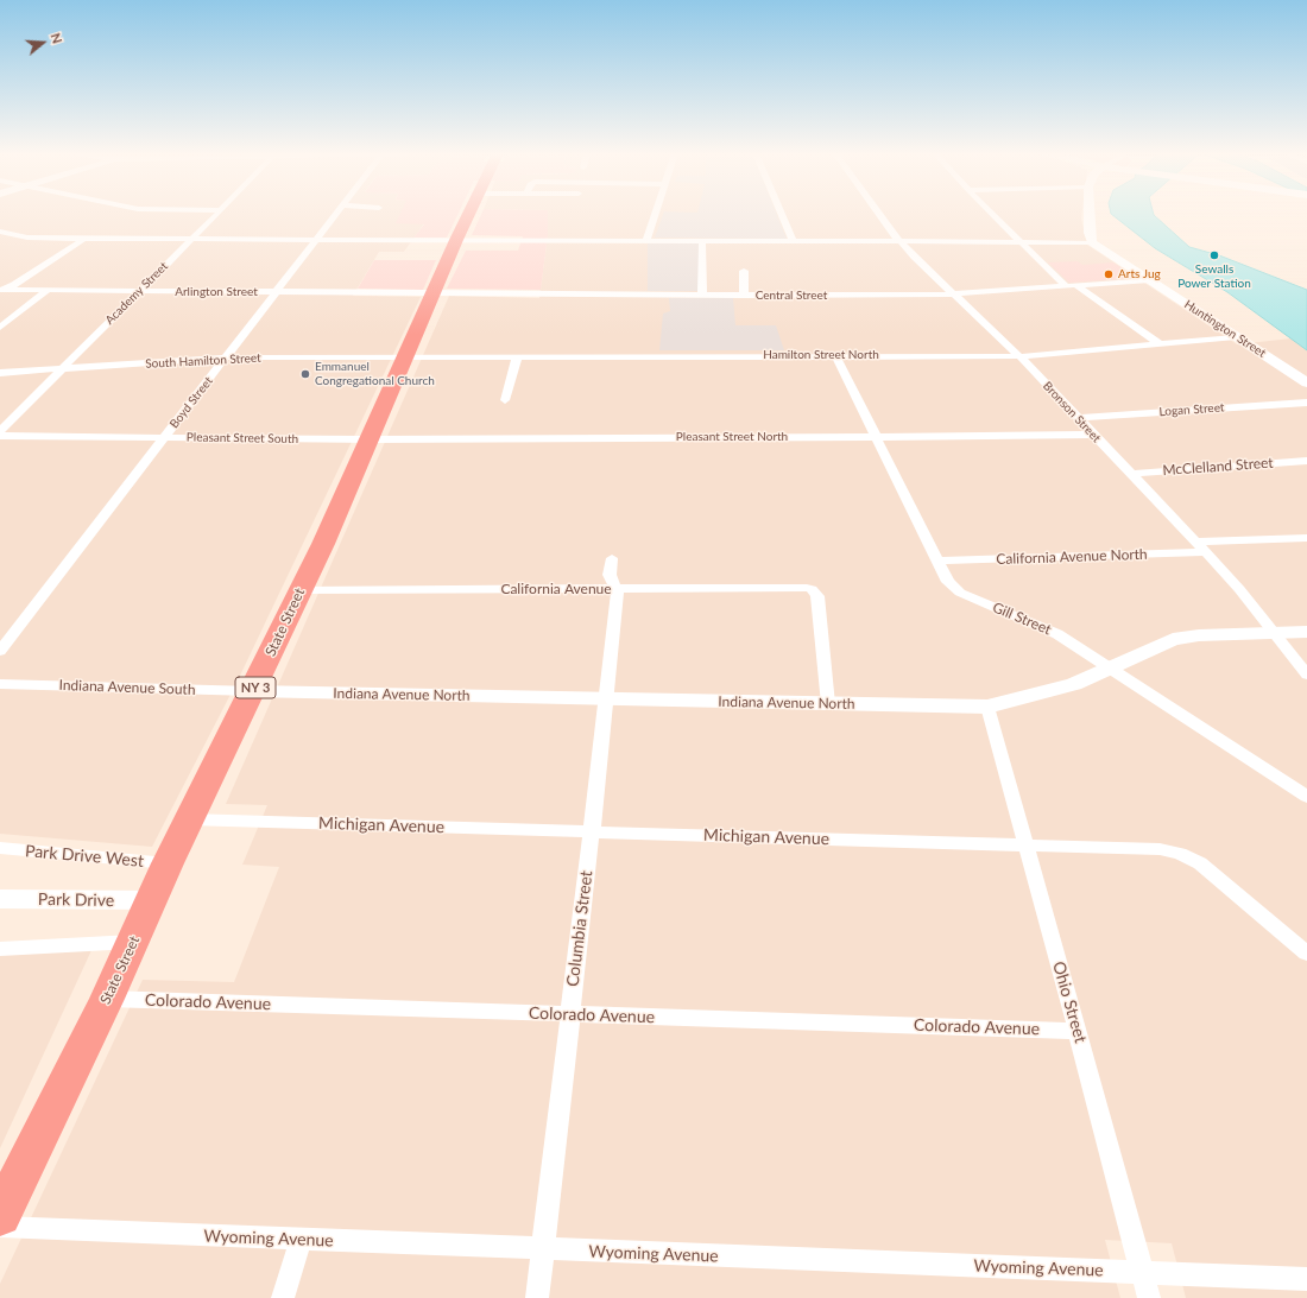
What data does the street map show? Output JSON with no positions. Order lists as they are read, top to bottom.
{
  "streets": {
    "highway": ["State Street", "NY 3"],
    "street": [
      "Arlington Street",
      "Academy Street",
      "Central Street",
      "Huntington Street",
      "Hamilton Street North",
      "South Hamilton Street",
      "Boyd Street",
      "Logan Street",
      "Bronson Street",
      "Pleasant Street North",
      "Pleasant Street South",
      "McClelland Street",
      "California Avenue North",
      "California Avenue",
      "Gill Street",
      "Indiana Avenue South",
      "Indiana Avenue North",
      "Michigan Avenue",
      "Park Drive West",
      "Park Drive",
      "Columbia Street",
      "Colorado Avenue",
      "Ohio Street",
      "Wyoming Avenue"
    ]
  },
  "crossings": [
    ["Arlington Street", "Academy Street"],
    ["Arlington Street", "Central Street"],
    ["Arlington Street", "Boyd Street"],
    ["Arlington Street", "State Street"],
    ["Academy Street", "South Hamilton Street"],
    ["Central Street", "Huntington Street"],
    ["Central Street", "Bronson Street"],
    ["Central Street", "State Street"],
    ["Huntington Street", "Hamilton Street North"],
    ["Hamilton Street North", "South Hamilton Street"],
    ["Hamilton Street North", "Bronson Street"],
    ["Hamilton Street North", "Gill Street"],
    ["Hamilton Street North", "State Street"],
    ["South Hamilton Street", "Boyd Street"],
    ["South Hamilton Street", "State Street"],
    ["Boyd Street", "Pleasant Street South"],
    ["Logan Street", "Bronson Street"],
    ["Bronson Street", "Pleasant Street North"],
    ["Bronson Street", "McClelland Street"],
    ["Bronson Street", "California Avenue North"],
    ["Bronson Street", "Indiana Avenue North"],
    ["Pleasant Street North", "Pleasant Street South"],
    ["Pleasant Street North", "Gill Street"],
    ["Pleasant Street North", "State Street"],
    ["Pleasant Street South", "State Street"],
    ["California Avenue North", "Gill Street"],
    ["California Avenue", "State Street"],
    ["California Avenue", "Indiana Avenue North"],
    ["California Avenue", "Columbia Street"],
    ["Gill Street", "Indiana Avenue North"],
    ["State Street", "Indiana Avenue South"],
    ["State Street", "Indiana Avenue North"],
    ["State Street", "Michigan Avenue"],
    ["State Street", "Park Drive West"],
    ["State Street", "Park Drive"],
    ["State Street", "Colorado Avenue"],
    ["Indiana Avenue South", "Indiana Avenue North"],
    ["Indiana Avenue North", "Columbia Street"],
    ["Indiana Avenue North", "Ohio Street"],
    ["Michigan Avenue", "Columbia Street"],
    ["Michigan Avenue", "Ohio Street"],
    ["Columbia Street", "Colorado Avenue"],
    ["Columbia Street", "Wyoming Avenue"],
    ["Colorado Avenue", "Ohio Street"],
    ["Ohio Street", "Wyoming Avenue"]
  ],
  "places": ["Sewalls Power Station", "Arts Jug", "Emmanuel Congregational Church"],
  "north": "right"
}
